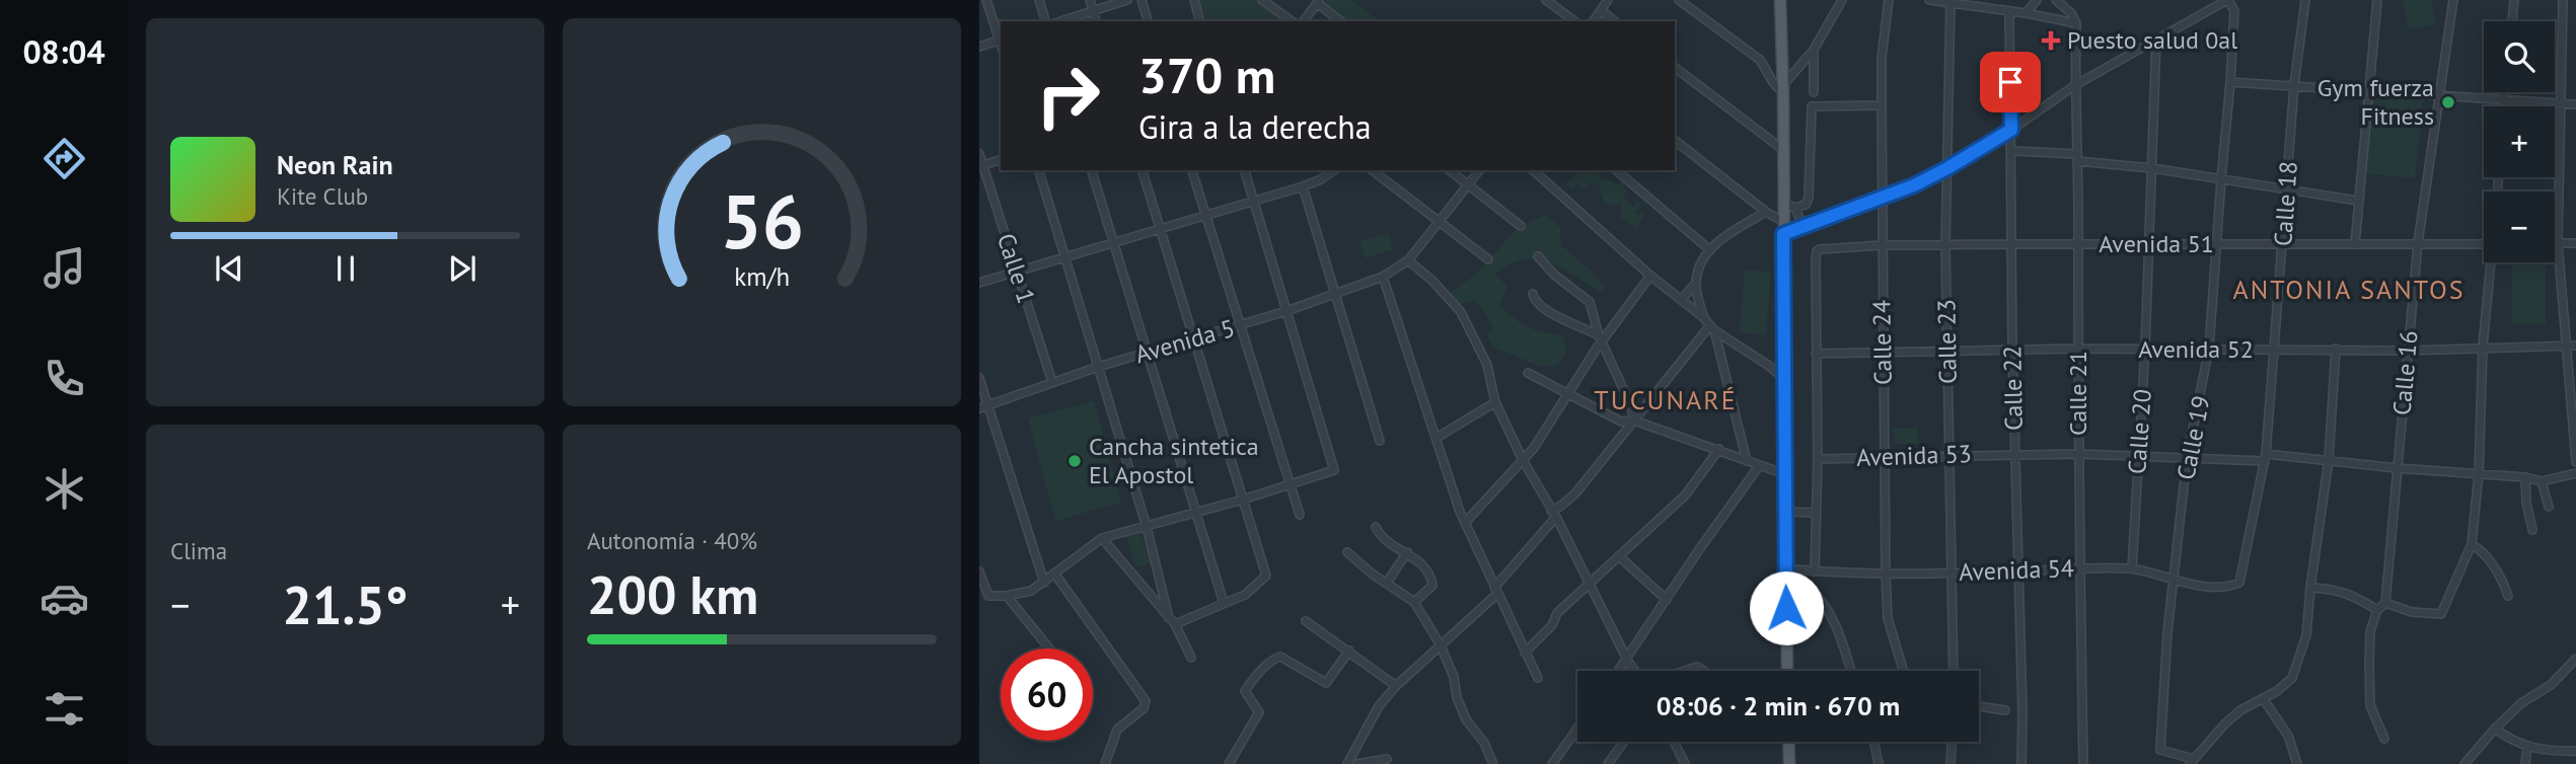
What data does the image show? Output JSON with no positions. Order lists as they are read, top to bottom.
{
  "streets": {
    "street": [
      "Calle 18",
      "Avenida 51",
      "Calle 1",
      "Avenida 5",
      "Calle 23",
      "Calle 24",
      "Avenida 52",
      "Calle 16",
      "Calle 22",
      "Calle 21",
      "Calle 20",
      "Calle 19",
      "Avenida 53",
      "Avenida 54"
    ]
  },
  "crossings": [
    ["Calle 18", "Avenida 51"],
    ["Calle 18", "Avenida 52"],
    ["Calle 18", "Avenida 53"],
    ["Calle 18", "Avenida 54"],
    ["Avenida 51", "Calle 23"],
    ["Avenida 51", "Calle 24"],
    ["Avenida 51", "Avenida 52"],
    ["Avenida 51", "Calle 16"],
    ["Avenida 51", "Calle 22"],
    ["Avenida 51", "Calle 21"],
    ["Avenida 51", "Calle 20"],
    ["Avenida 51", "Calle 19"],
    ["Calle 1", "Avenida 5"],
    ["Calle 23", "Avenida 52"],
    ["Calle 23", "Avenida 53"],
    ["Calle 23", "Avenida 54"],
    ["Calle 24", "Avenida 52"],
    ["Calle 24", "Avenida 53"],
    ["Calle 24", "Avenida 54"],
    ["Avenida 52", "Calle 16"],
    ["Avenida 52", "Calle 22"],
    ["Avenida 52", "Calle 21"],
    ["Avenida 52", "Calle 20"],
    ["Avenida 52", "Calle 19"],
    ["Calle 16", "Avenida 53"],
    ["Calle 22", "Avenida 53"],
    ["Calle 22", "Avenida 54"],
    ["Calle 21", "Avenida 53"],
    ["Calle 21", "Avenida 54"],
    ["Calle 20", "Avenida 53"],
    ["Calle 20", "Avenida 54"],
    ["Calle 19", "Avenida 53"],
    ["Calle 19", "Avenida 54"]
  ],
  "districts": ["ANTONIA SANTOS", "TUCUNARÉ"],
  "places": {
    "health": ["Puesto salud 0al"],
    "other": ["Gym fuerza Fitness", "Cancha sintetica El Apostol"]
  },
  "page": {
    "tabs": "08:04",
    "map_buttons": ["+", "−"],
    "turn": ["370 m", "Gira a la derecha"],
    "song": ["Neon Rain", "Kite Club"],
    "tile": [
      "Clima",
      ["Autonomía · 40%", "200 km"]
    ],
    "heat": ["−", "21.5°", "+"],
    "limit": "60",
    "trip": "08:06 · 2 min · 670 m",
    "gauge": ["56", "km/h"]
  }
}
